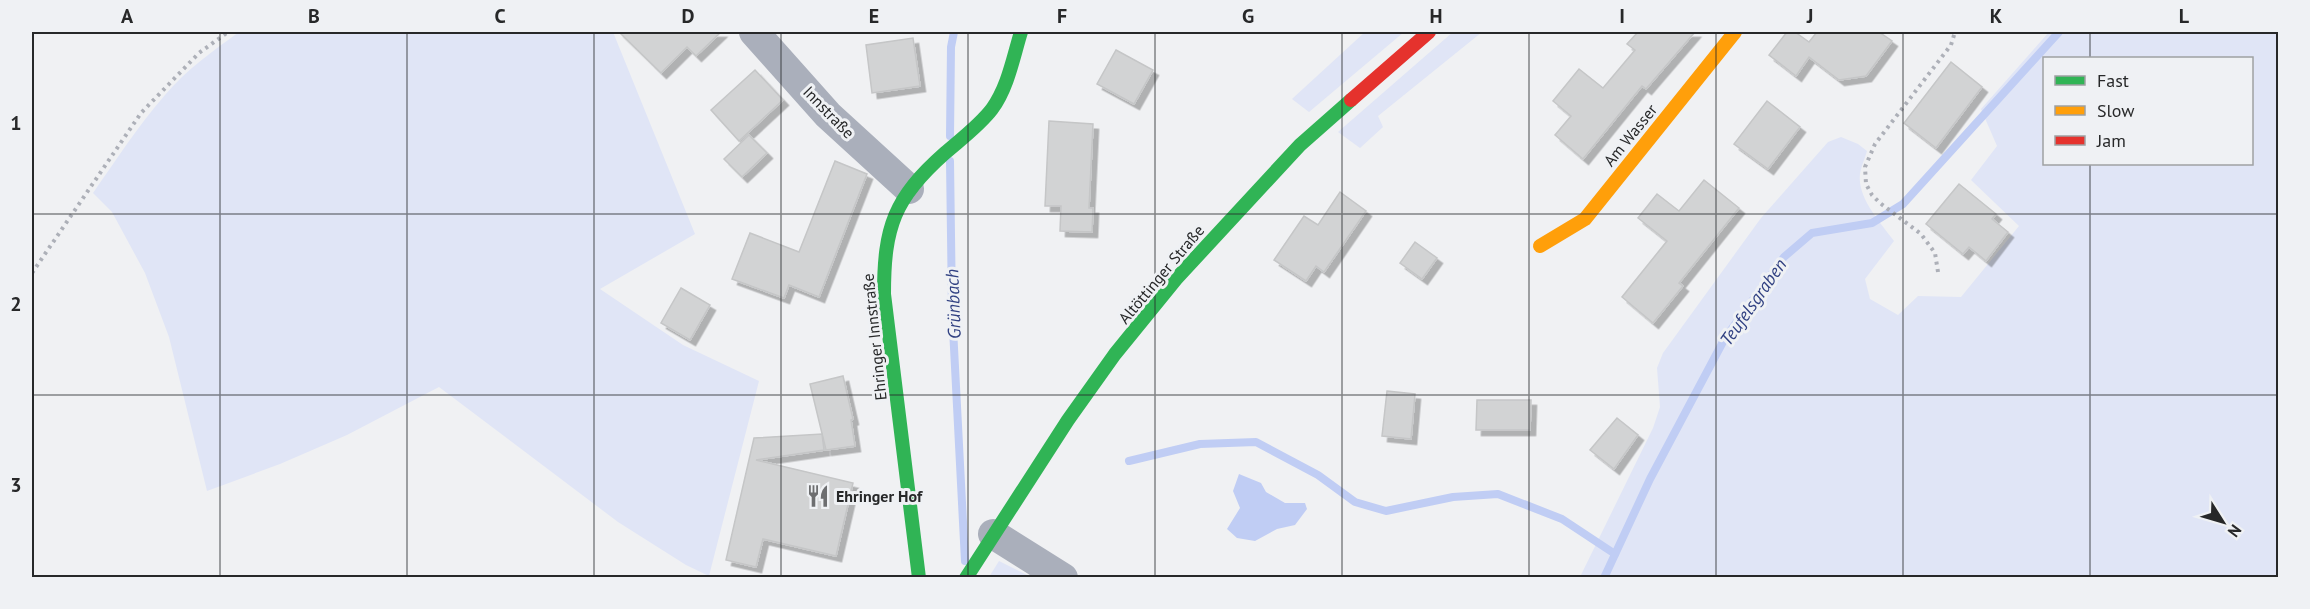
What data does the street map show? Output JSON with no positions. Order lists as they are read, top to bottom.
{
  "streets": {
    "street": [
      "Innstraße",
      "Am Wasser",
      "Altöttinger Straße",
      "Ehringer Innstraße"
    ]
  },
  "crossings": [
    ["Innstraße", "Ehringer Innstraße"]
  ],
  "water": ["Teufelsgraben", "Grünbach"],
  "places": {
    "restaurant": ["Ehringer Hof"]
  },
  "legend": ["Fast", "Slow", "Jam"],
  "north": "bottom right",
  "grid": {
    "columns": [
      "A",
      "B",
      "C",
      "D",
      "E",
      "F",
      "G",
      "H",
      "I",
      "J",
      "K",
      "L"
    ],
    "rows": ["1", "2", "3"]
  }
}
